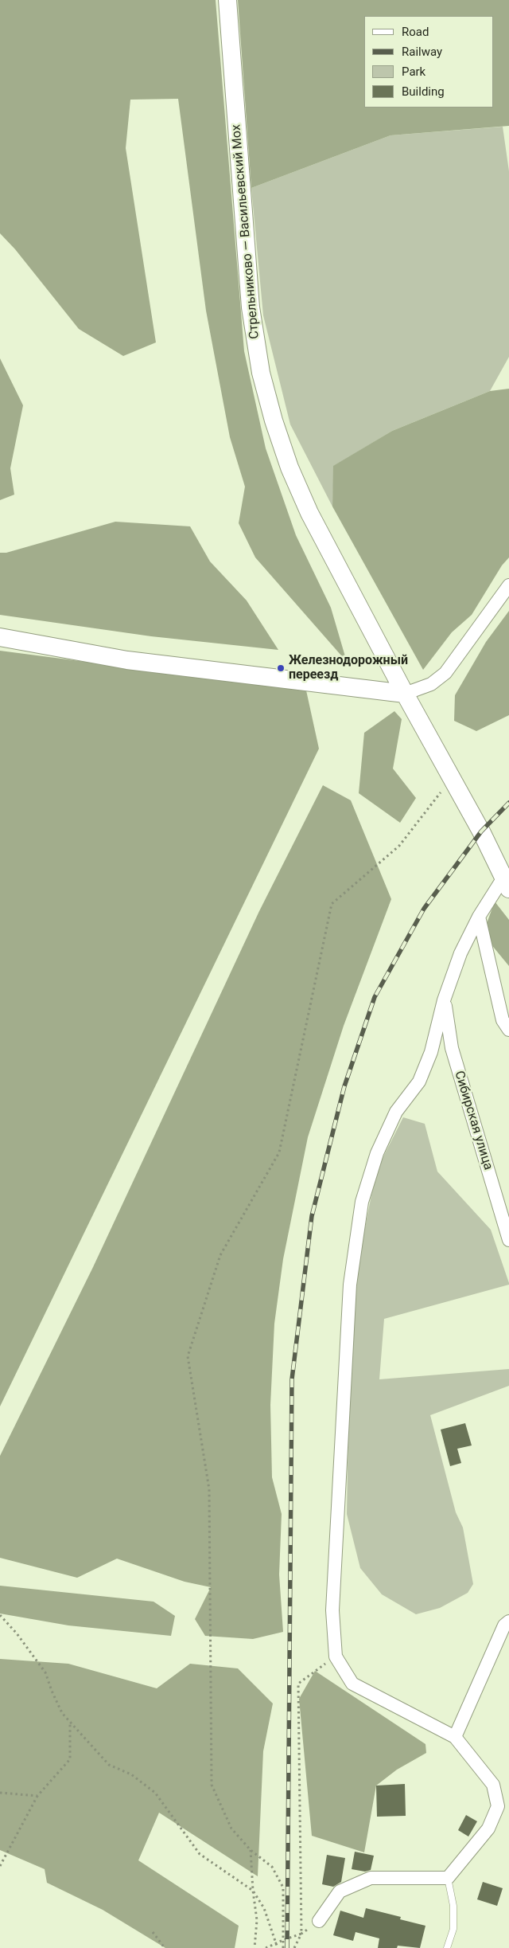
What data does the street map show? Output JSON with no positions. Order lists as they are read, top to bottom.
{
  "streets": {
    "street": ["Стрельниково — Васильевский Мох", "Сибирская улица"]
  },
  "places": ["Железнодорожный переезд"],
  "legend": [
    "Road",
    "Railway",
    "Park",
    "Building"
  ]
}
